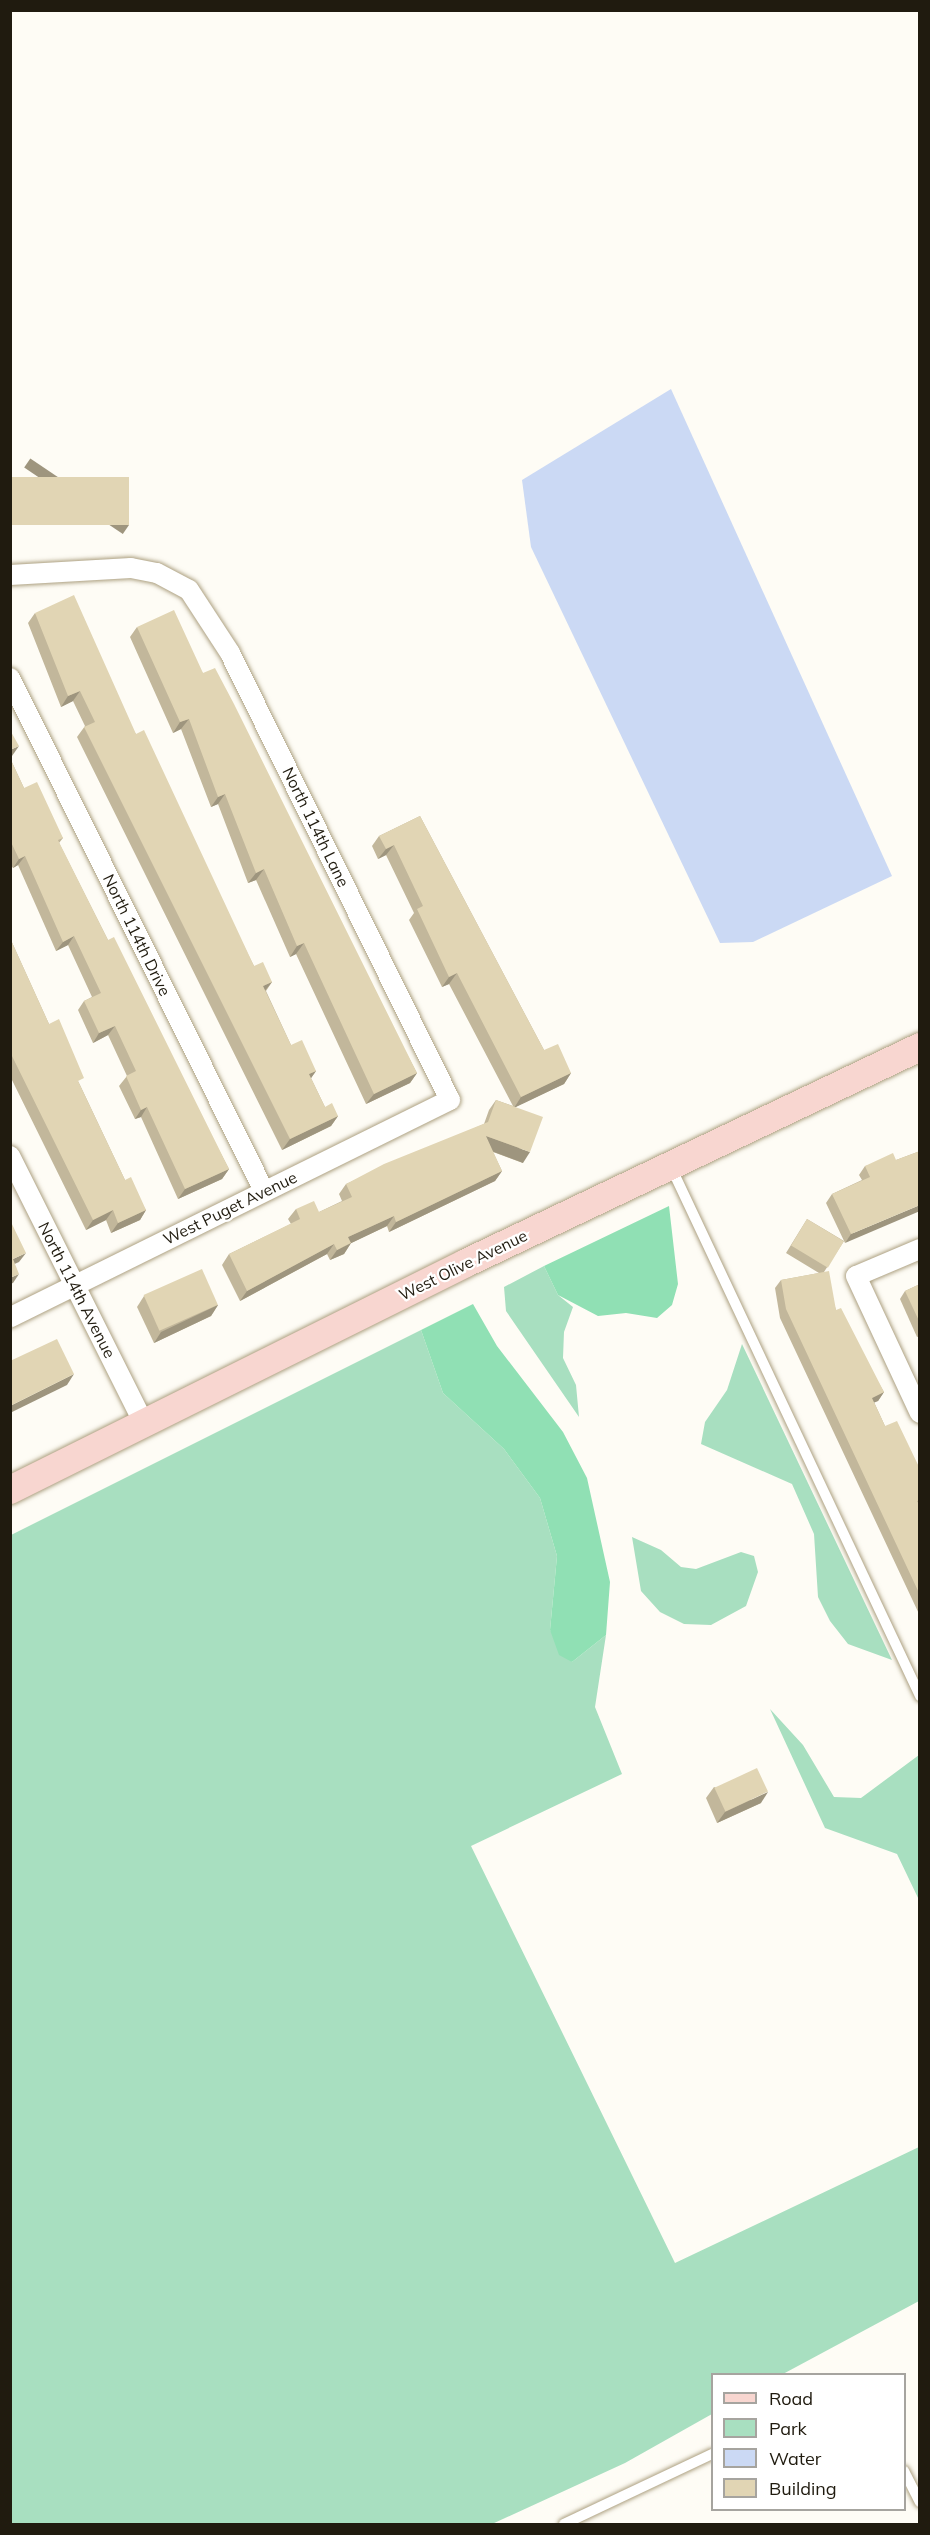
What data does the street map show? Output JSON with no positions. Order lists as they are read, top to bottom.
{
  "streets": {
    "main road": ["West Olive Avenue"],
    "street": [
      "North 114th Lane",
      "North 114th Drive",
      "West Puget Avenue",
      "North 114th Avenue"
    ]
  },
  "crossings": [
    ["North 114th Lane", "West Puget Avenue"],
    ["North 114th Drive", "West Puget Avenue"],
    ["West Puget Avenue", "North 114th Avenue"],
    ["West Olive Avenue", "North 114th Avenue"]
  ],
  "legend": [
    "Road",
    "Park",
    "Water",
    "Building"
  ]
}
